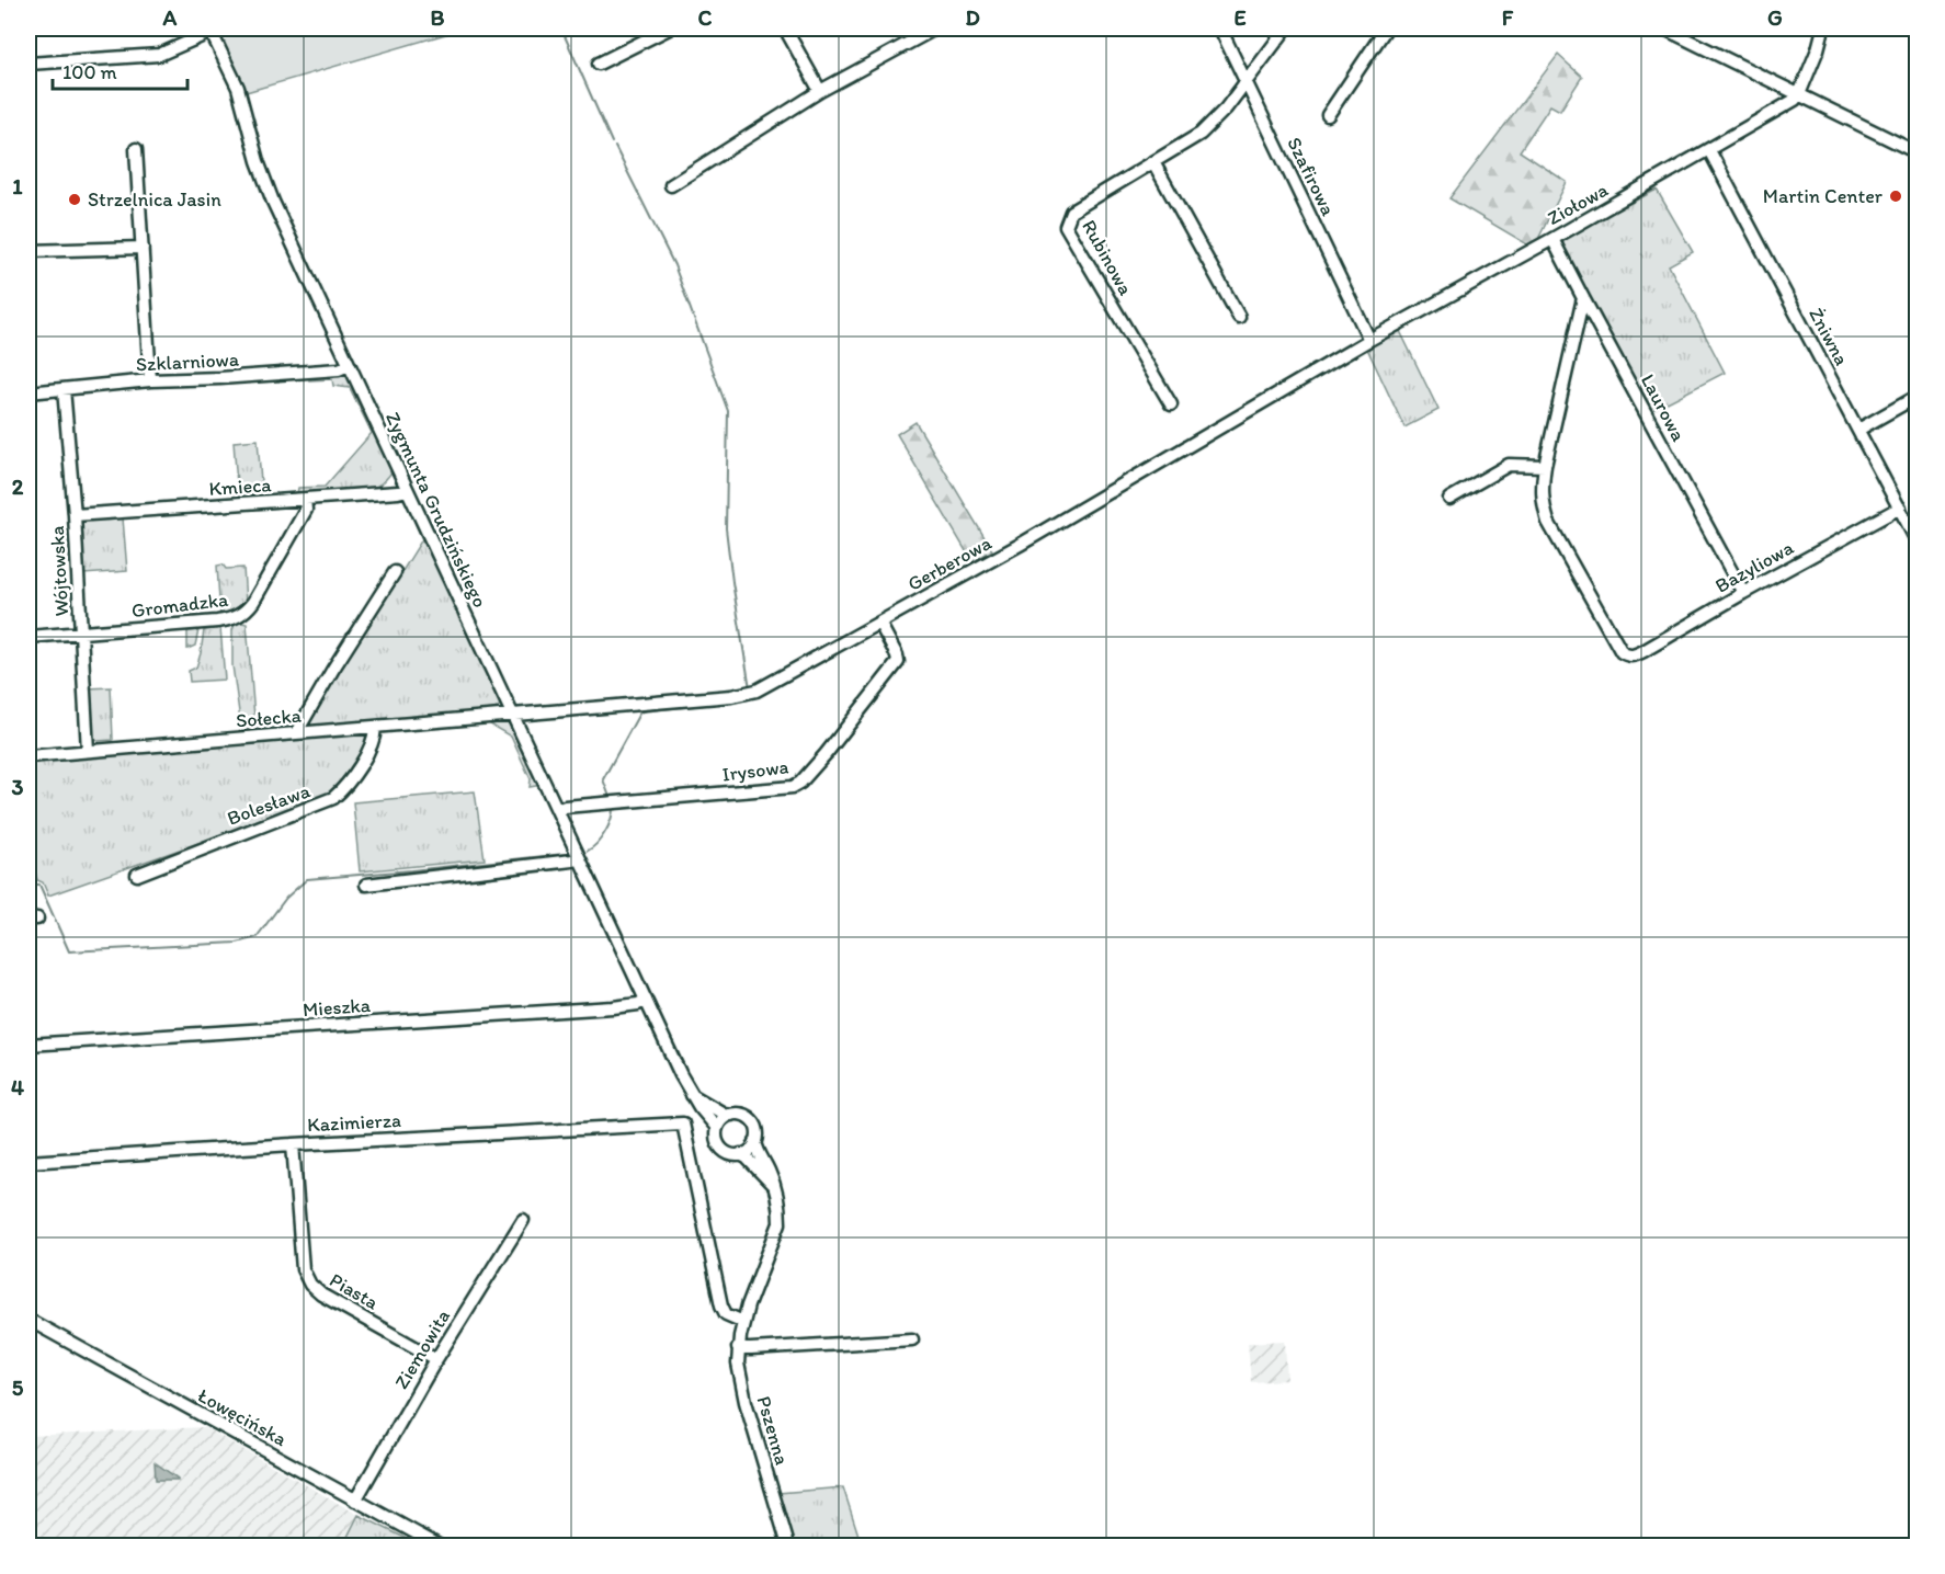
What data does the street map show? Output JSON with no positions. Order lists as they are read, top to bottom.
{
  "streets": {
    "street": [
      "Szafirowa",
      "Ziołowa",
      "Rubinowa",
      "Żniwna",
      "Szklarniowa",
      "Laurowa",
      "Kmieca",
      "Zygmunta Grudzińskiego",
      "Gerberowa",
      "Bazyliowa",
      "Wójtowska",
      "Gromadzka",
      "Sołecka",
      "Irysowa",
      "Bolesława",
      "Mieszka",
      "Kazimierza",
      "Piasta",
      "Ziemowita",
      "Łowęcińska",
      "Pszenna"
    ]
  },
  "crossings": [
    ["Szafirowa", "Ziołowa"],
    ["Szafirowa", "Rubinowa"],
    ["Szafirowa", "Gerberowa"],
    ["Ziołowa", "Żniwna"],
    ["Ziołowa", "Laurowa"],
    ["Ziołowa", "Gerberowa"],
    ["Żniwna", "Bazyliowa"],
    ["Szklarniowa", "Zygmunta Grudzińskiego"],
    ["Szklarniowa", "Wójtowska"],
    ["Laurowa", "Bazyliowa"],
    ["Kmieca", "Zygmunta Grudzińskiego"],
    ["Kmieca", "Wójtowska"],
    ["Kmieca", "Gromadzka"],
    ["Zygmunta Grudzińskiego", "Gerberowa"],
    ["Zygmunta Grudzińskiego", "Sołecka"],
    ["Zygmunta Grudzińskiego", "Irysowa"],
    ["Zygmunta Grudzińskiego", "Mieszka"],
    ["Gerberowa", "Sołecka"],
    ["Gerberowa", "Irysowa"],
    ["Wójtowska", "Gromadzka"],
    ["Wójtowska", "Sołecka"],
    ["Sołecka", "Bolesława"],
    ["Kazimierza", "Piasta"],
    ["Kazimierza", "Pszenna"],
    ["Piasta", "Ziemowita"],
    ["Ziemowita", "Łowęcińska"]
  ],
  "places": ["Martin Center", "Strzelnica Jasin"],
  "scale_bar": "100 m",
  "grid": {
    "columns": [
      "A",
      "B",
      "C",
      "D",
      "E",
      "F",
      "G"
    ],
    "rows": [
      "1",
      "2",
      "3",
      "4",
      "5"
    ]
  }
}
